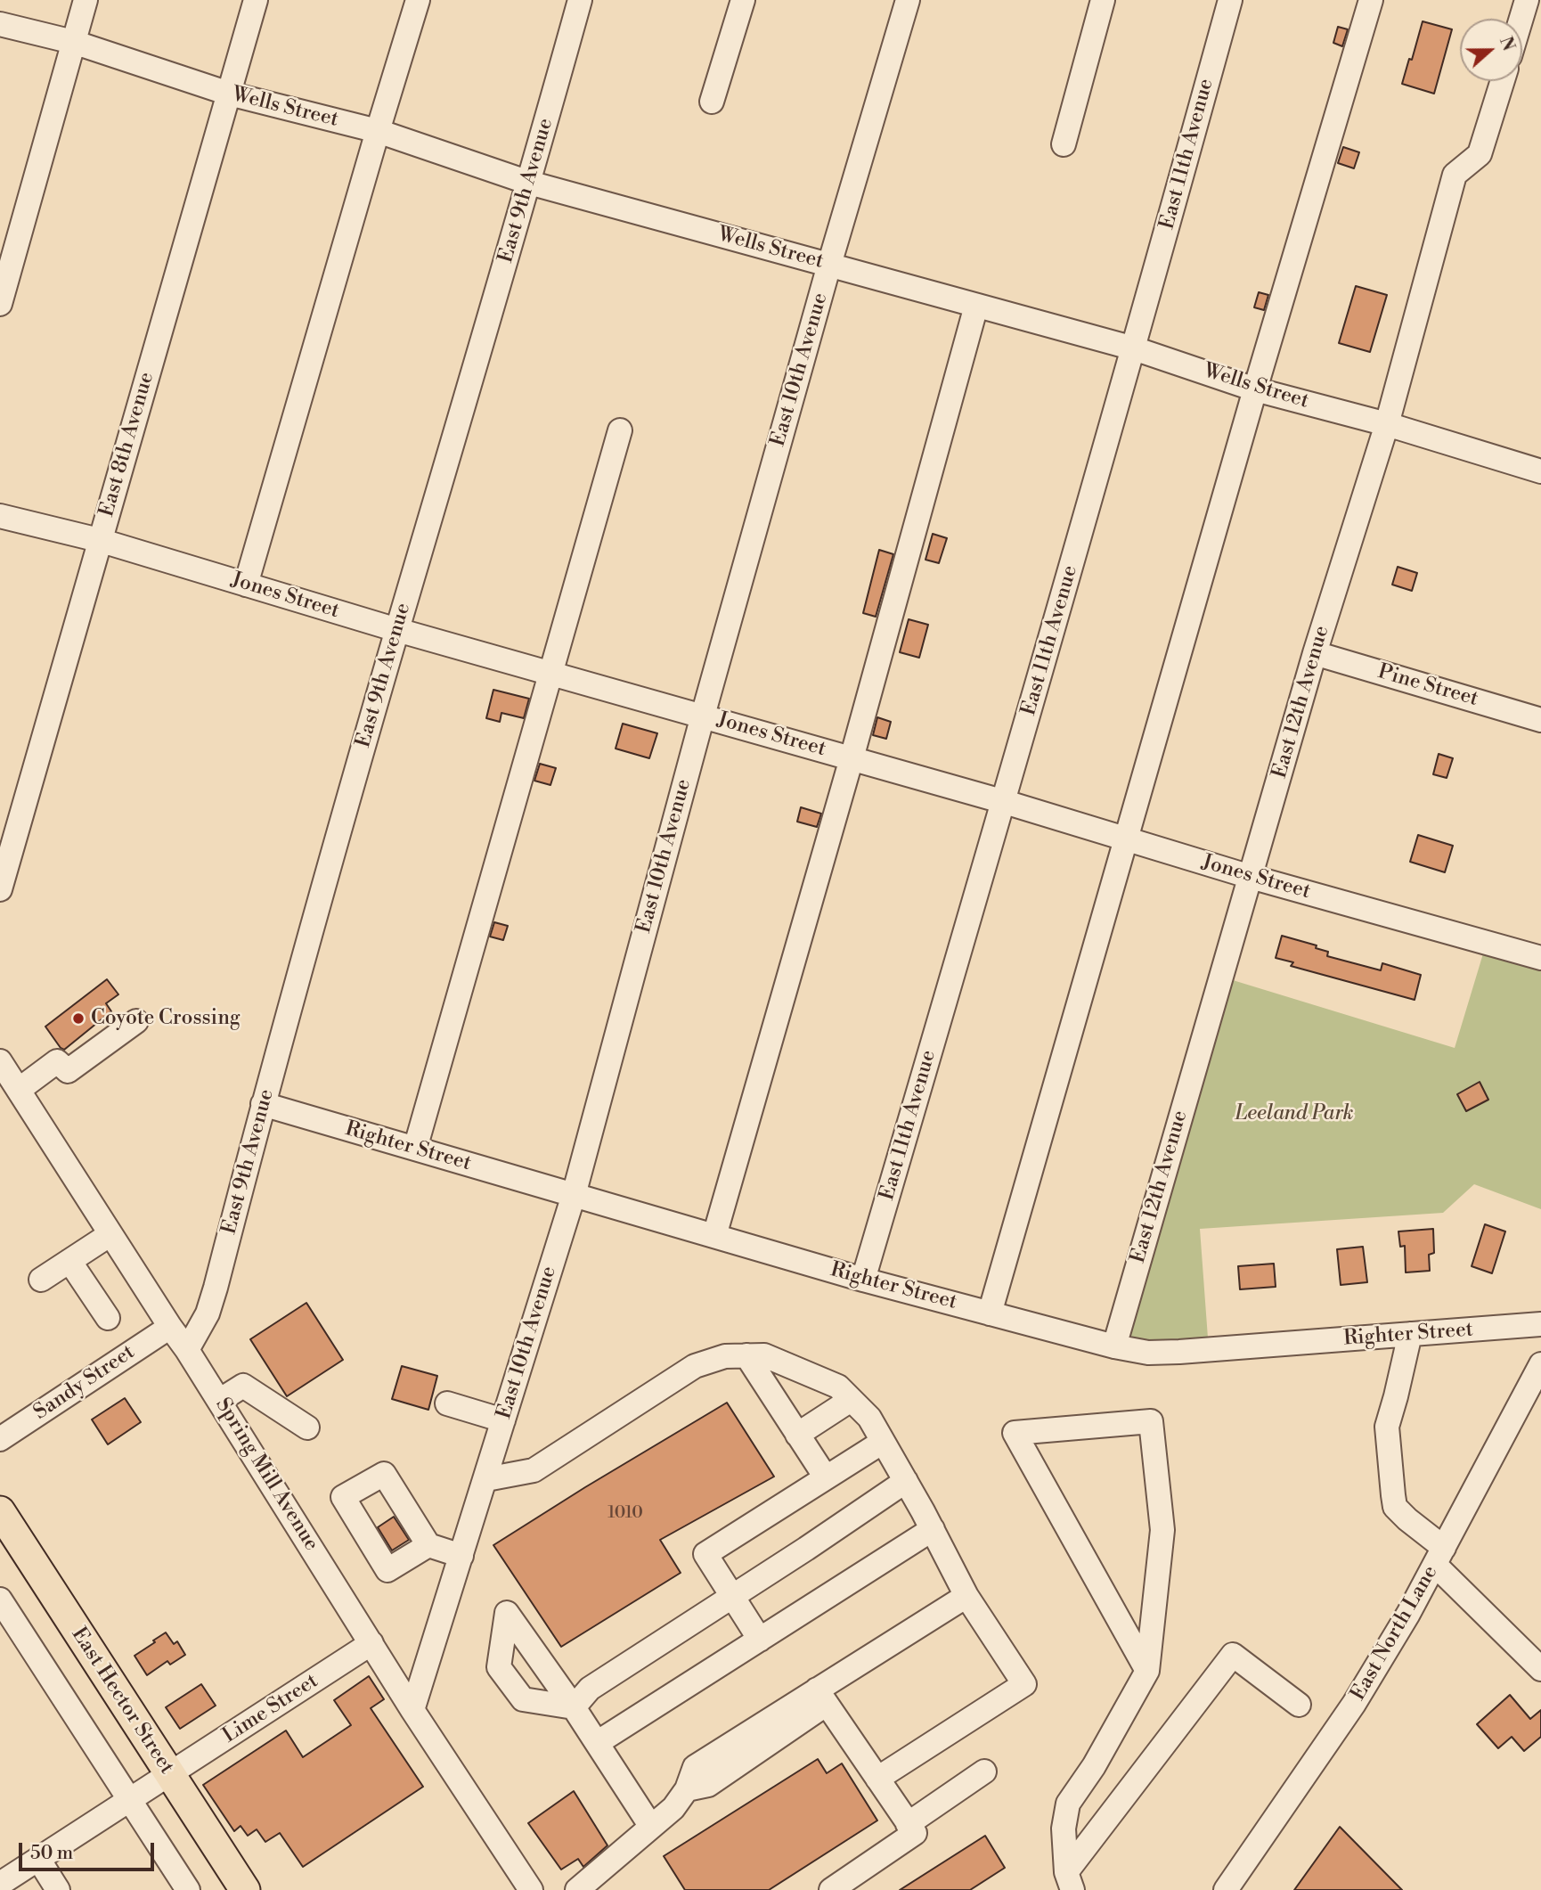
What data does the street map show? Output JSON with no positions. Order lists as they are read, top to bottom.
{
  "streets": {
    "main road": ["East Hector Street"],
    "street": [
      "Wells Street",
      "East 11th Avenue",
      "East 9th Avenue",
      "East 10th Avenue",
      "East 8th Avenue",
      "Jones Street",
      "Pine Street",
      "East 12th Avenue",
      "Righter Street",
      "Sandy Street",
      "Spring Mill Avenue",
      "East North Lane",
      "Lime Street"
    ]
  },
  "crossings": [
    ["Wells Street", "East 11th Avenue"],
    ["Wells Street", "East 9th Avenue"],
    ["Wells Street", "East 10th Avenue"],
    ["Wells Street", "East 8th Avenue"],
    ["Wells Street", "East 12th Avenue"],
    ["East 11th Avenue", "Jones Street"],
    ["East 11th Avenue", "Righter Street"],
    ["East 9th Avenue", "Jones Street"],
    ["East 9th Avenue", "Righter Street"],
    ["East 9th Avenue", "Spring Mill Avenue"],
    ["East 10th Avenue", "Jones Street"],
    ["East 10th Avenue", "Righter Street"],
    ["East 10th Avenue", "Spring Mill Avenue"],
    ["East 8th Avenue", "Jones Street"],
    ["Jones Street", "East 12th Avenue"],
    ["Pine Street", "East 12th Avenue"],
    ["East 12th Avenue", "Righter Street"],
    ["Sandy Street", "Spring Mill Avenue"],
    ["Spring Mill Avenue", "Lime Street"],
    ["East Hector Street", "Lime Street"]
  ],
  "parks": ["Leeland Park"],
  "places": ["Coyote Crossing"],
  "house_numbers": ["1010"],
  "scale_bar": "50 m",
  "north": "right"
}
